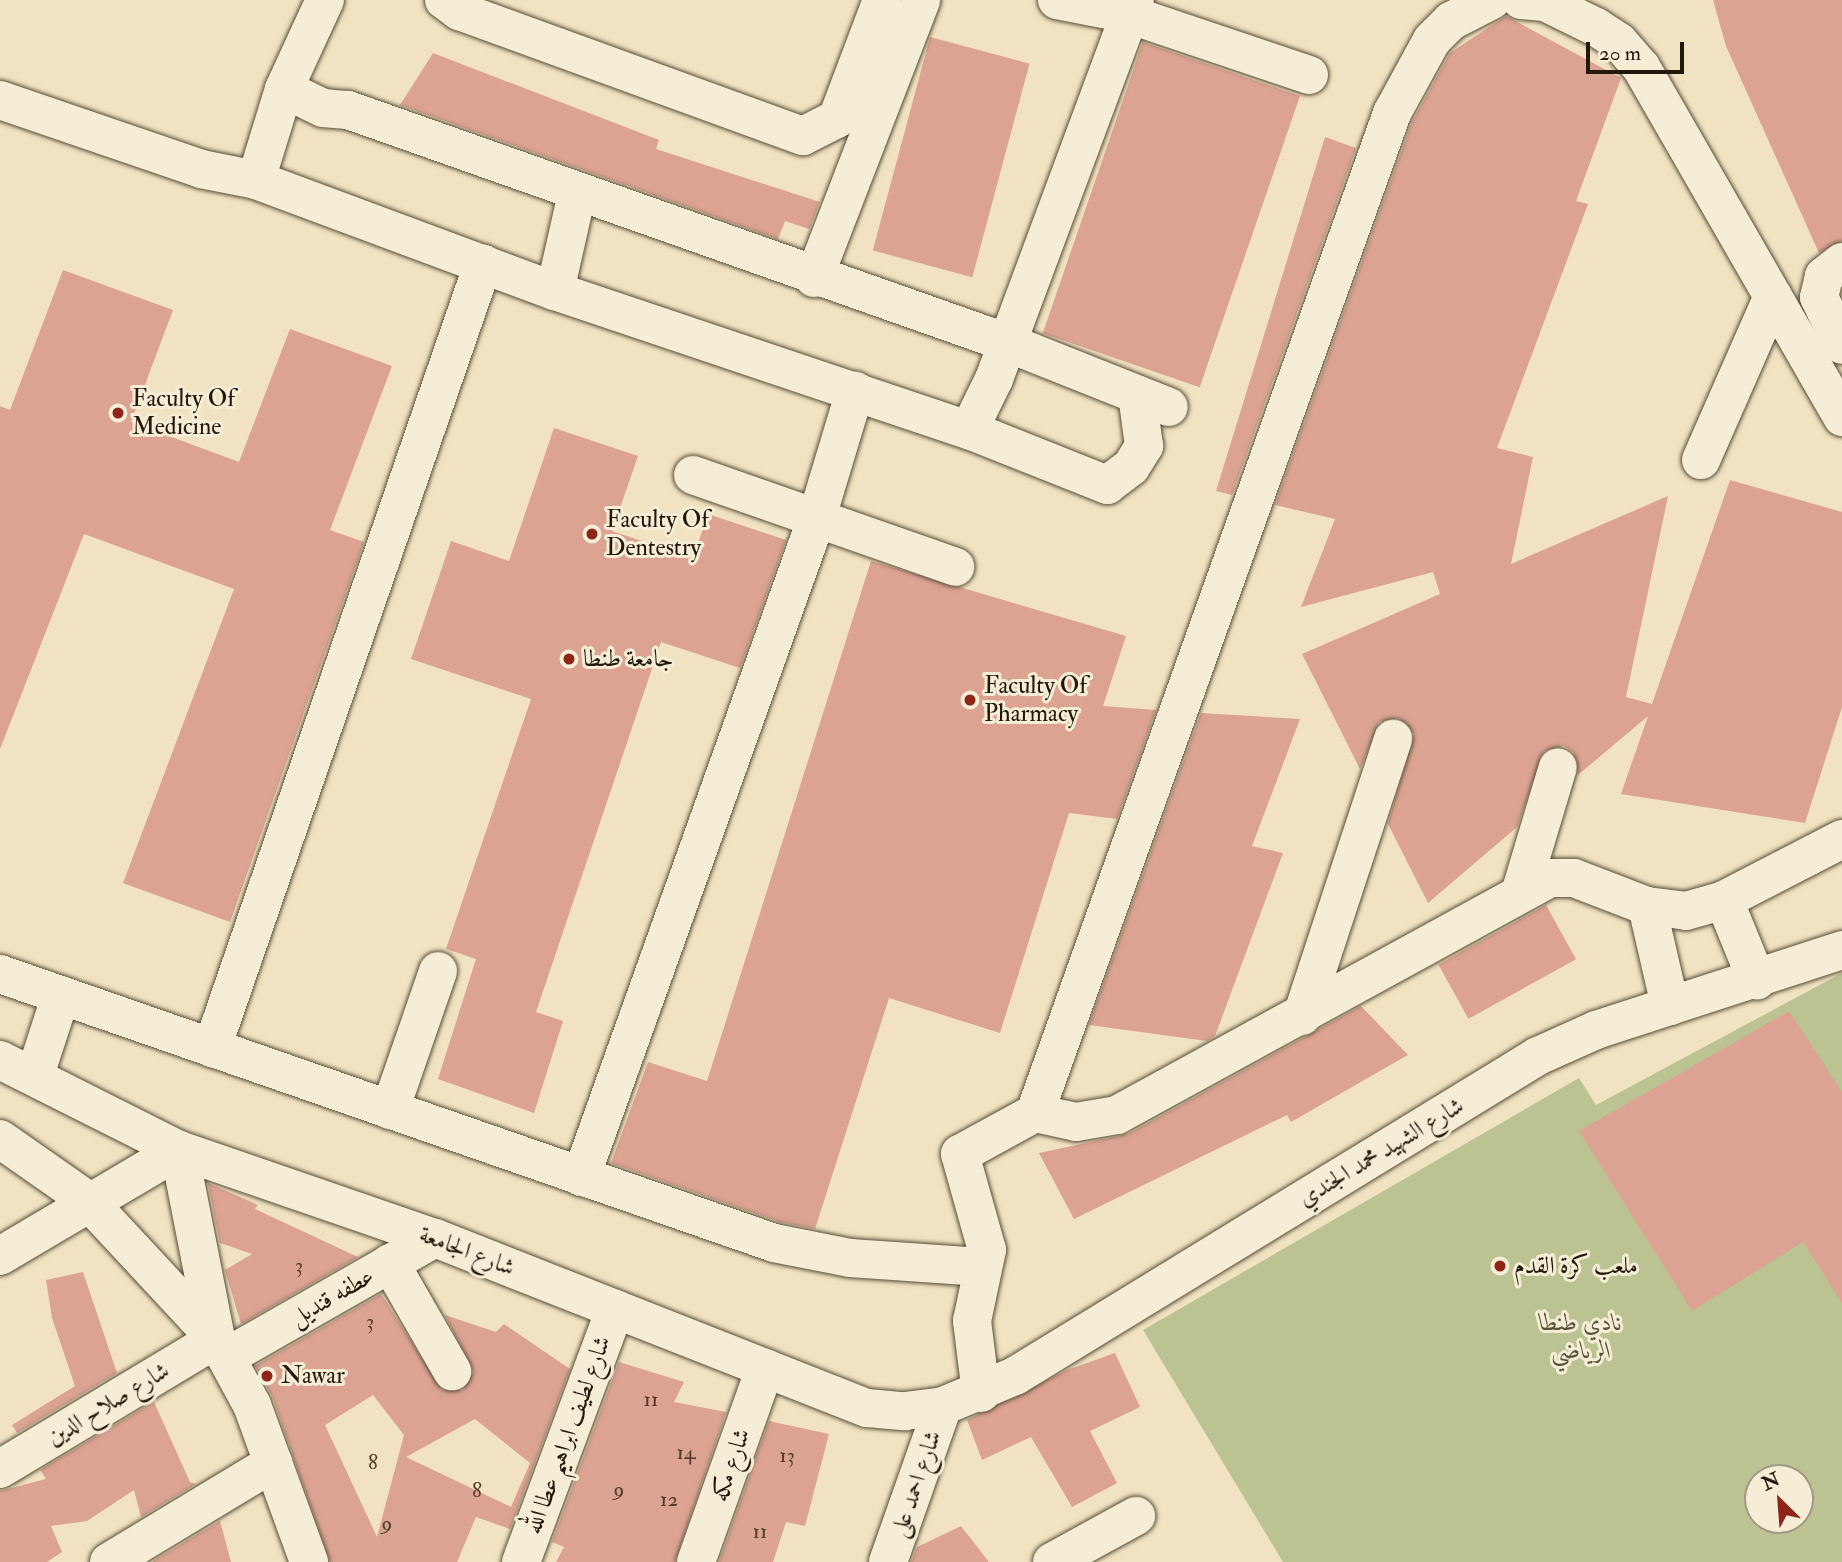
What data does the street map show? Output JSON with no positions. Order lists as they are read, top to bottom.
{
  "streets": {
    "street": [
      "شارع الشهيد محمد الجندي",
      "شارع الجامعة",
      "عطفه قنديل",
      "شارع صلاح الدين",
      "شارع لطيف ابراهيم عطا الله",
      "شارع مكه",
      "شارع احمد على"
    ]
  },
  "crossings": [
    ["شارع الشهيد محمد الجندي", "شارع الجامعة"],
    ["شارع الشهيد محمد الجندي", "شارع احمد على"],
    ["شارع الجامعة", "عطفه قنديل"],
    ["شارع الجامعة", "شارع لطيف ابراهيم عطا الله"],
    ["شارع الجامعة", "شارع مكه"],
    ["شارع الجامعة", "شارع احمد على"],
    ["عطفه قنديل", "شارع صلاح الدين"]
  ],
  "parks": ["نادي طنطا الرياضي"],
  "places": [
    "Faculty Of Medicine",
    "Faculty Of Dentestry",
    "جامعة طنطا",
    "Faculty Of Pharmacy",
    "ملعب كرة القدم",
    "Nawar"
  ],
  "house_numbers": [
    "3",
    "3",
    "11",
    "14",
    "13",
    "8",
    "9",
    "8",
    "12",
    "9",
    "11"
  ],
  "scale_bar": "20 m",
  "north": "top left"
}
